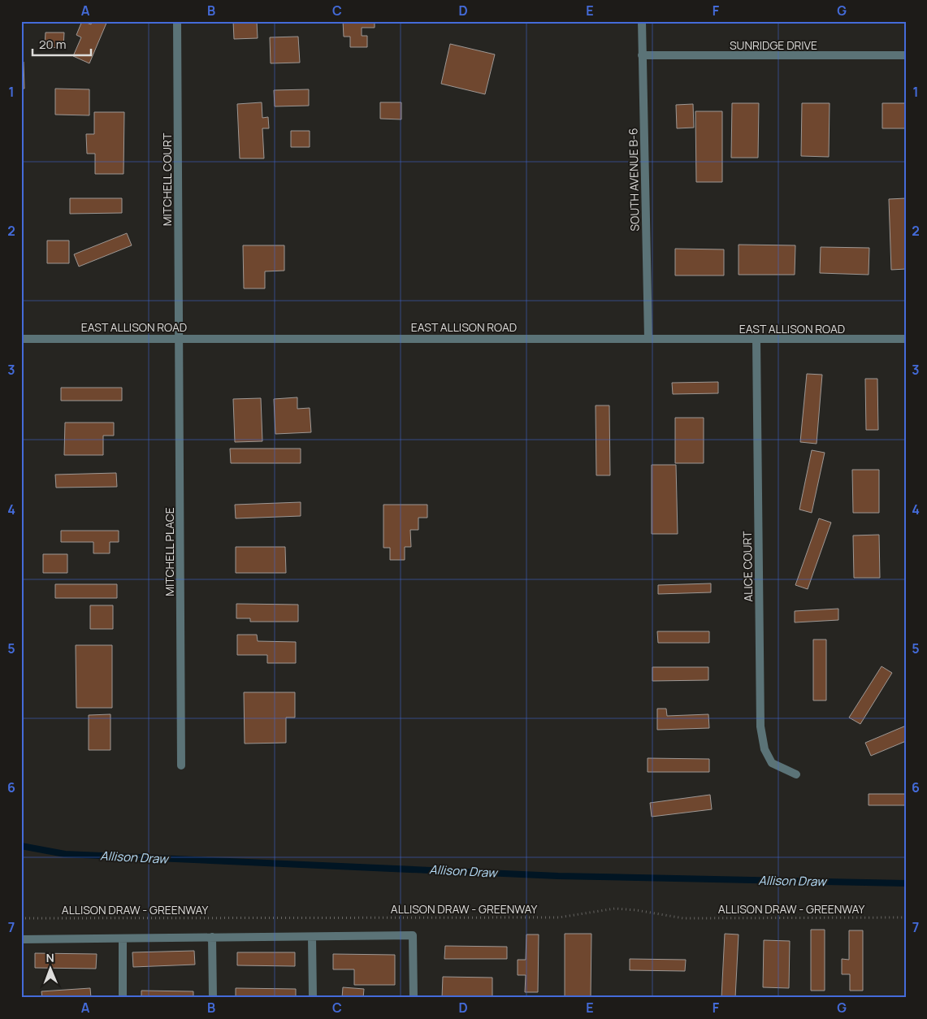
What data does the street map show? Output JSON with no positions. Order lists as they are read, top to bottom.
{
  "streets": {
    "street": [
      "SUNRIDGE DRIVE",
      "MITCHELL COURT",
      "SOUTH AVENUE B-6",
      "EAST ALLISON ROAD",
      "MITCHELL PLACE",
      "ALICE COURT"
    ],
    "path": ["ALLISON DRAW - GREENWAY"]
  },
  "crossings": [
    ["SUNRIDGE DRIVE", "SOUTH AVENUE B-6"],
    ["MITCHELL COURT", "EAST ALLISON ROAD"],
    ["MITCHELL COURT", "MITCHELL PLACE"],
    ["SOUTH AVENUE B-6", "EAST ALLISON ROAD"],
    ["EAST ALLISON ROAD", "MITCHELL PLACE"],
    ["EAST ALLISON ROAD", "ALICE COURT"]
  ],
  "water": ["Allison Draw"],
  "scale_bar": "20 m",
  "north": "top",
  "grid": {
    "columns": [
      "A",
      "B",
      "C",
      "D",
      "E",
      "F",
      "G"
    ],
    "rows": [
      "1",
      "2",
      "3",
      "4",
      "5",
      "6",
      "7"
    ]
  }
}
